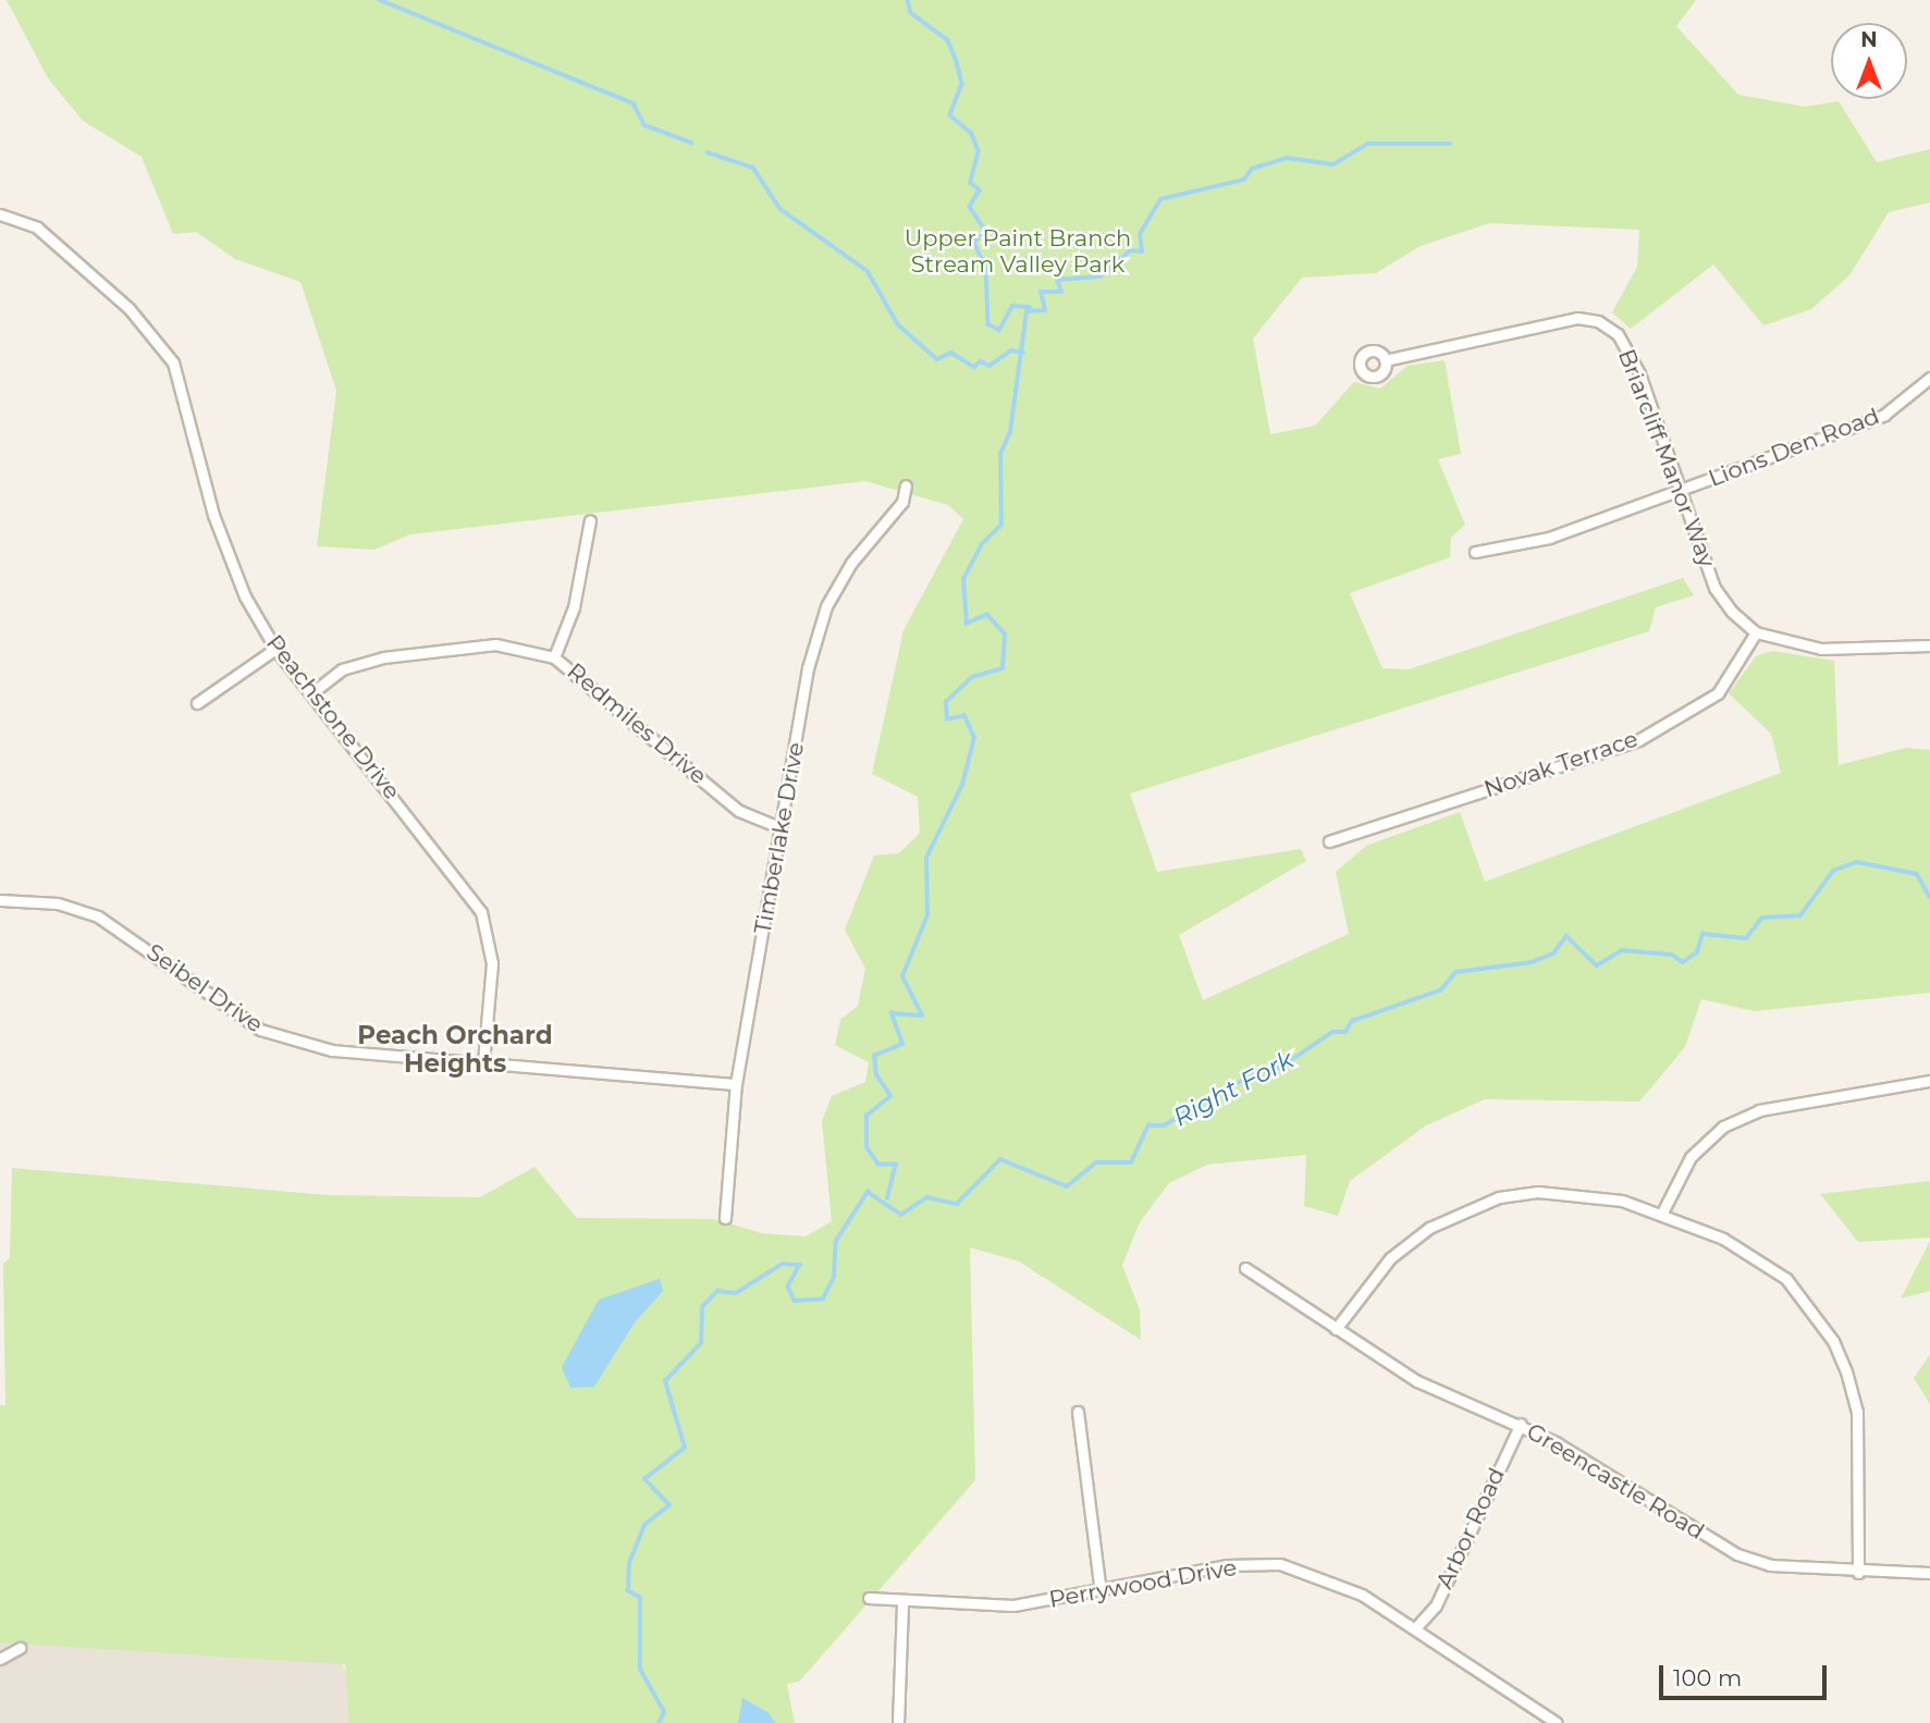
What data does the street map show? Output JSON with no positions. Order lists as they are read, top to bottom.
{
  "streets": {
    "street": [
      "Lions Den Road",
      "Briarcliff Manor Way",
      "Peachstone Drive",
      "Redmiles Drive",
      "Novak Terrace",
      "Timberlake Drive",
      "Seibel Drive",
      "Greencastle Road",
      "Arbor Road",
      "Perrywood Drive"
    ]
  },
  "crossings": [
    ["Lions Den Road", "Briarcliff Manor Way"],
    ["Briarcliff Manor Way", "Novak Terrace"],
    ["Peachstone Drive", "Redmiles Drive"],
    ["Peachstone Drive", "Seibel Drive"],
    ["Redmiles Drive", "Timberlake Drive"],
    ["Timberlake Drive", "Seibel Drive"],
    ["Greencastle Road", "Arbor Road"],
    ["Arbor Road", "Perrywood Drive"]
  ],
  "districts": ["Peach Orchard Heights"],
  "water": ["Right Fork"],
  "parks": ["Upper Paint Branch Stream Valley Park"],
  "scale_bar": "100 m",
  "north": "top"
}
